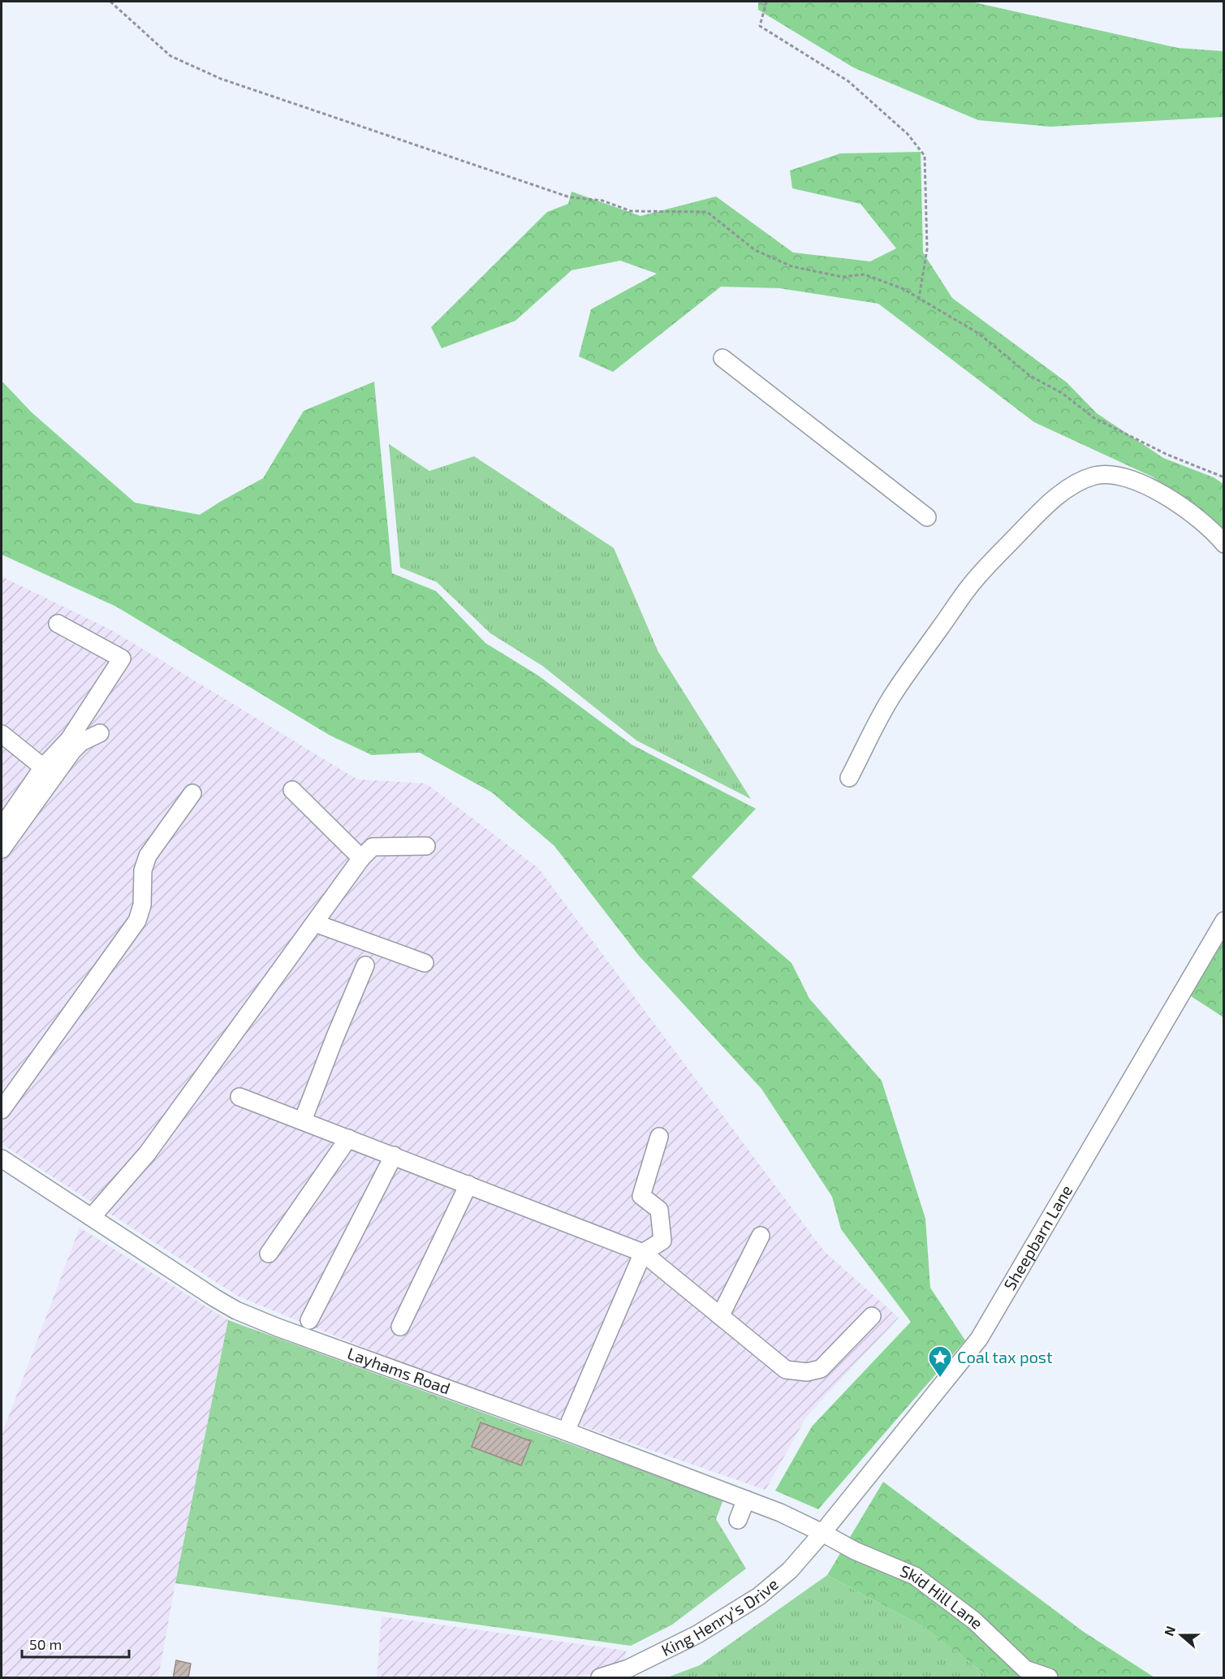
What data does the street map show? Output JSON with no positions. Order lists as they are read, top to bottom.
{
  "streets": {
    "street": [
      "Sheepbarn Lane",
      "Layhams Road",
      "Skid Hill Lane",
      "King Henry's Drive"
    ]
  },
  "crossings": [
    ["Sheepbarn Lane", "Layhams Road"],
    ["Sheepbarn Lane", "Skid Hill Lane"],
    ["Sheepbarn Lane", "King Henry's Drive"],
    ["Layhams Road", "Skid Hill Lane"],
    ["Layhams Road", "King Henry's Drive"],
    ["Skid Hill Lane", "King Henry's Drive"]
  ],
  "places": {
    "place": ["Coal tax post"]
  },
  "scale_bar": "50 m",
  "north": "left"
}
